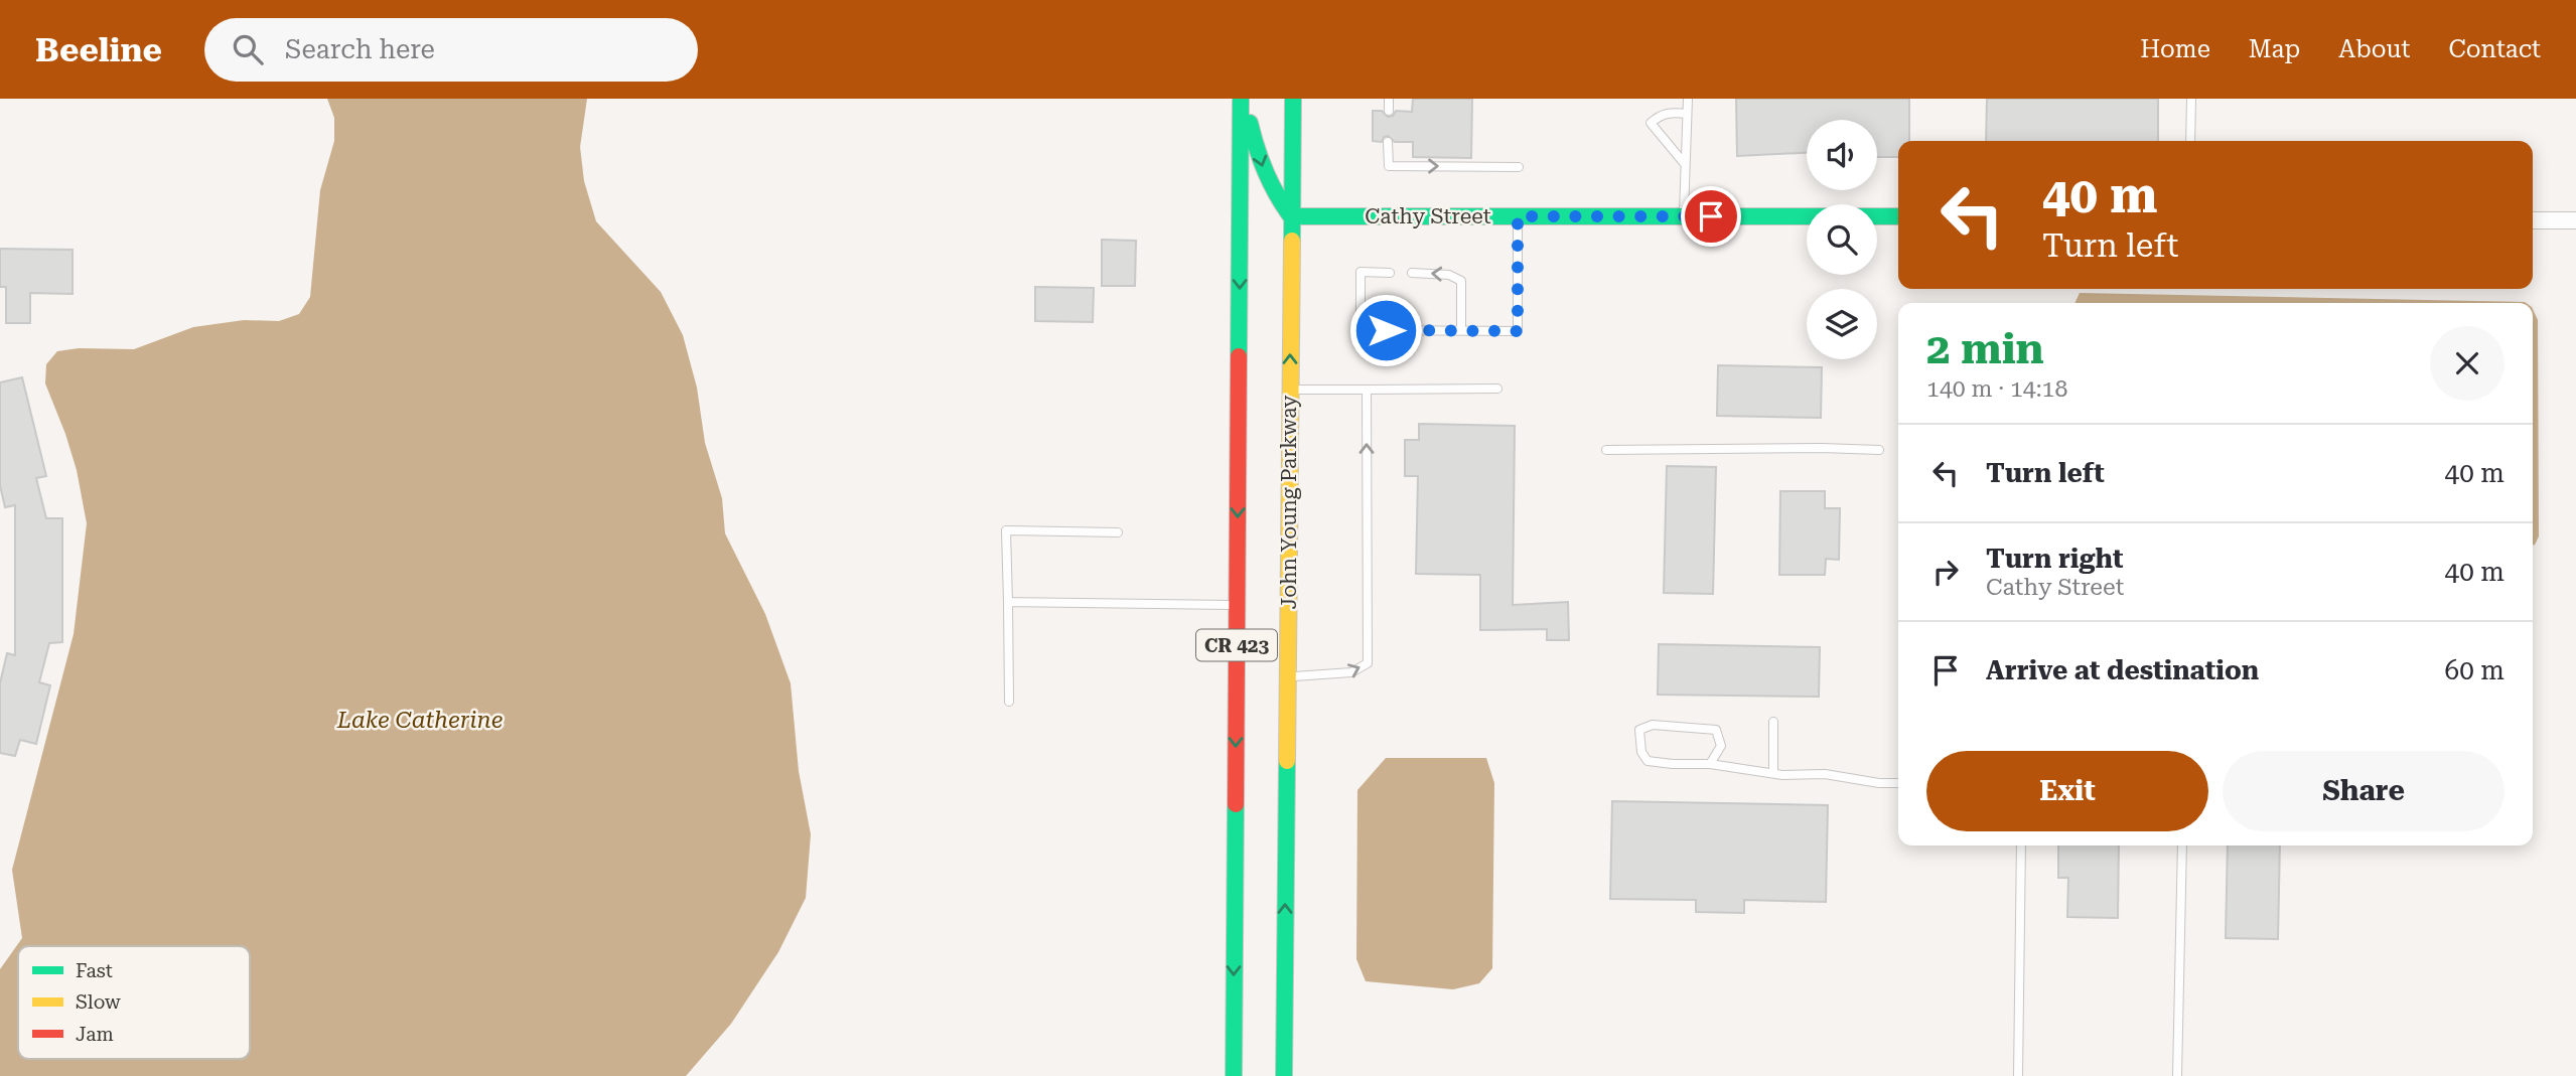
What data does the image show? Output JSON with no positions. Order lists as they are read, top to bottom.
{
  "streets": {
    "main road": ["Cathy Street", "John Young Parkway", "CR 423"]
  },
  "crossings": [
    ["Cathy Street", "John Young Parkway"]
  ],
  "water": ["Lake Catherine"],
  "legend": ["Fast", "Slow", "Jam"],
  "page": {
    "header": "Beeline",
    "search": "Search here",
    "nav": [
      "Home",
      "Map",
      "About",
      "Contact"
    ],
    "turn": ["40 m", "Turn left"],
    "heading": ["2 min", "140 m · 14:18"],
    "list": [
      {
        "name": "Turn left",
        "value": "40 m"
      },
      {
        "name": "Turn right",
        "note": "Cathy Street",
        "value": "40 m"
      },
      {
        "name": "Arrive at destination",
        "value": "60 m"
      }
    ],
    "buttons": ["Exit", "Share"]
  }
}
